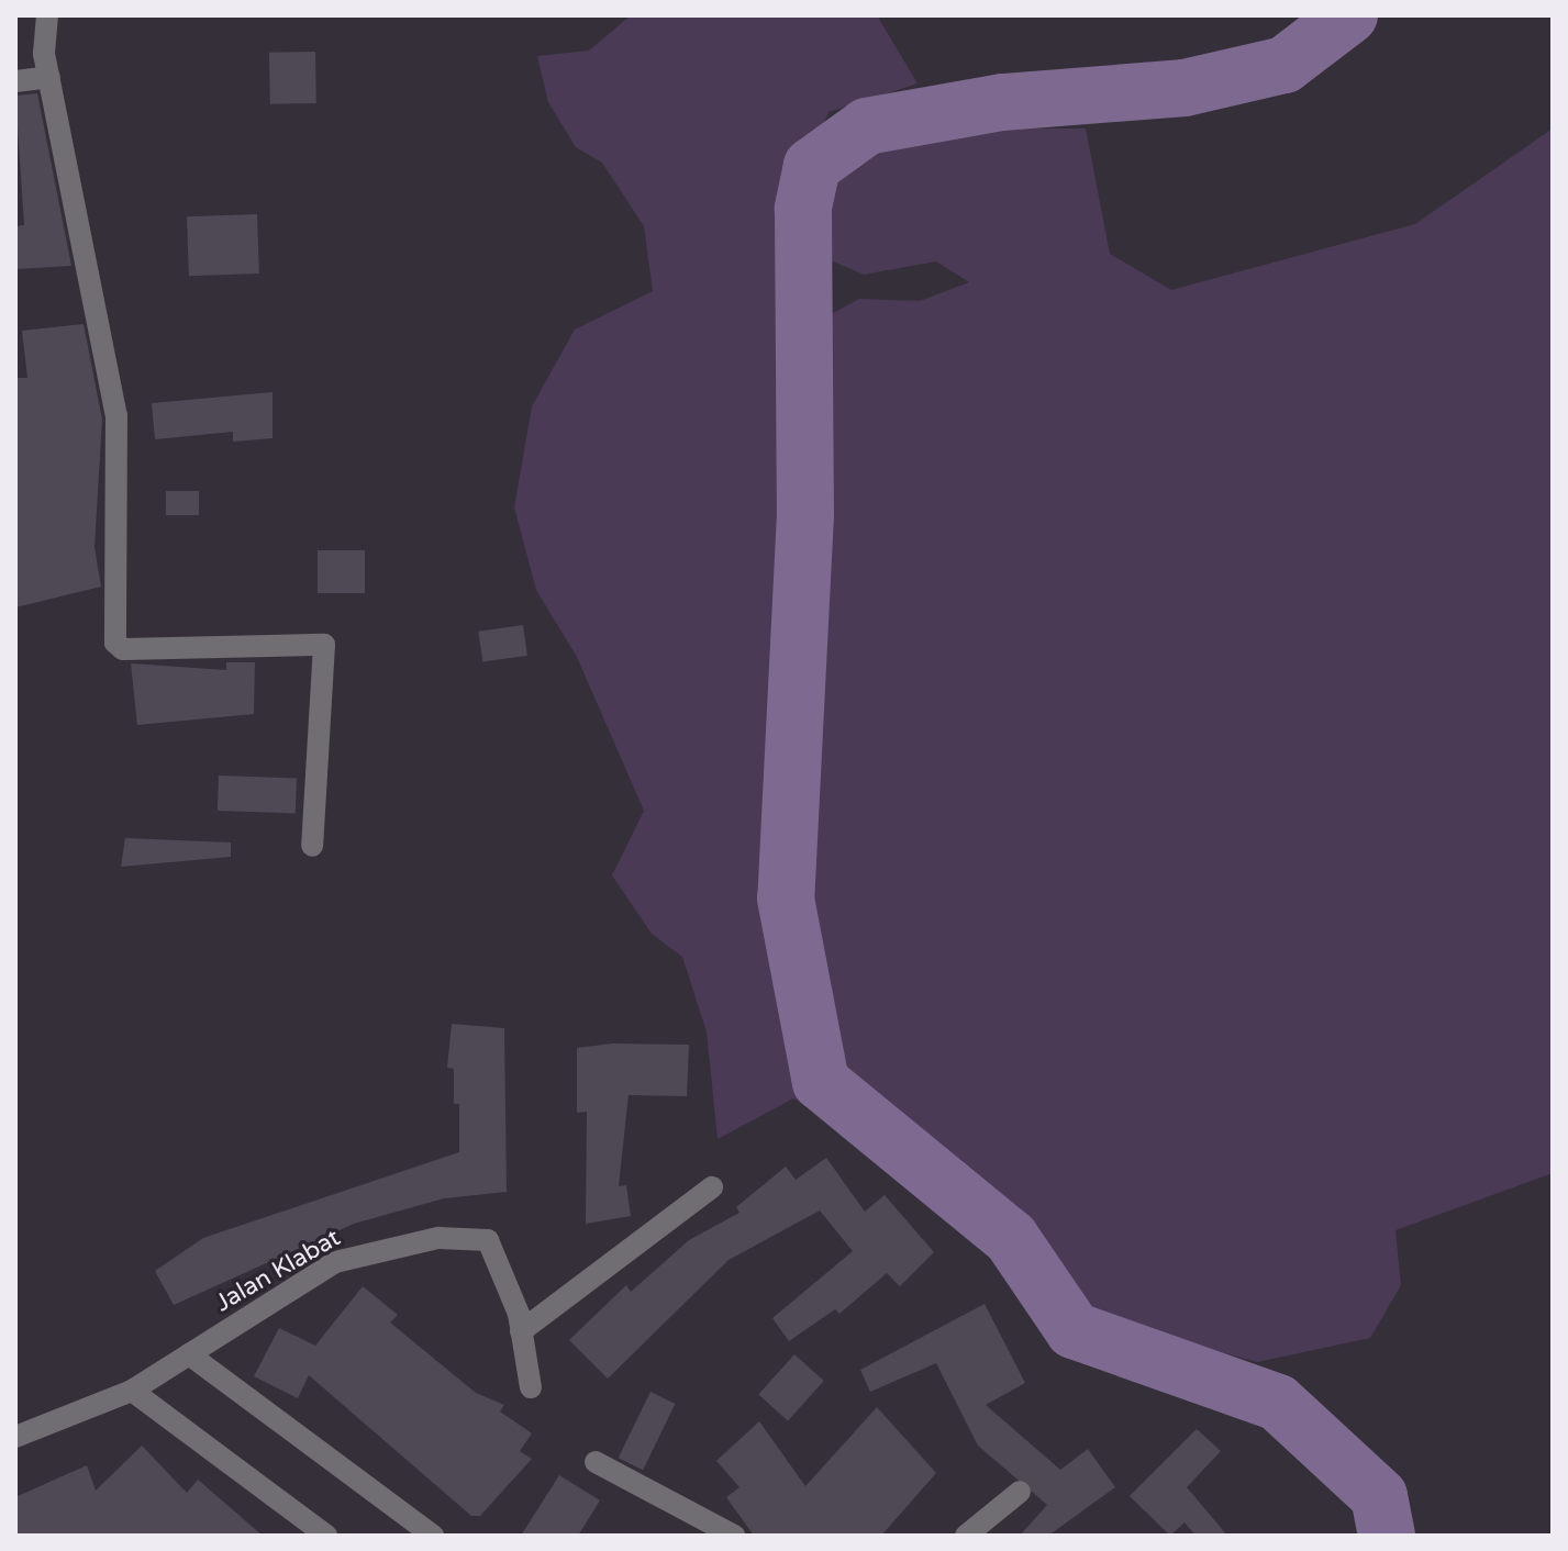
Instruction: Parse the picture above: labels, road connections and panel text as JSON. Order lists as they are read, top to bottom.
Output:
{
  "streets": {
    "street": ["Jalan Klabat"]
  }
}
